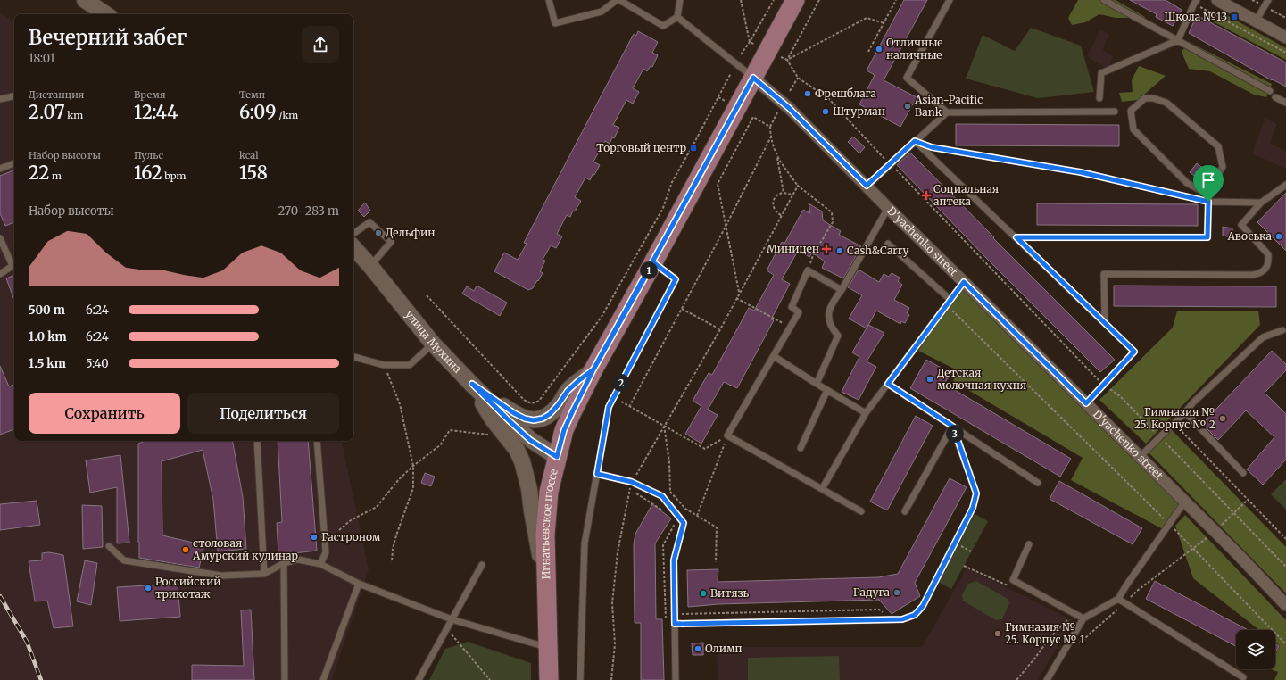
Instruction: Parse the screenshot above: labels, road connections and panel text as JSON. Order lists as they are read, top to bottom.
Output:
{
  "streets": {
    "main road": ["улица Мухина", "Игнатьевское шоссе"],
    "street": ["D'yachenko street"]
  },
  "crossings": [
    ["D'yachenko street", "Игнатьевское шоссе"],
    ["улица Мухина", "Игнатьевское шоссе"]
  ],
  "places": {
    "transit": ["Школа №13", "Торговый центр"],
    "other": [
      "Отличные наличные",
      "Фрешблага",
      "Asian-Pacific Bank",
      "Штурман",
      "Дельфин",
      "Авоська",
      "Cash&Carry",
      "Детская молочная кухня",
      "Гимназия № 25. Корпус № 2",
      "Гастроном",
      "столовая Амурский кулинар",
      "Российский трикотаж",
      "Радуга",
      "Витязь",
      "Гимназия № 25. Корпус № 1",
      "Олимп"
    ],
    "health": ["Социальная аптека", "Миницен"]
  },
  "page": {
    "heading": ["Вечерний забег", "18:01"],
    "stats": [
      ["Дистанция", "2.07 km"],
      ["Время", "12:44"],
      ["Темп", "6:09 /km"],
      ["Набор высоты", "22 m"],
      ["Пульс", "162 bpm"],
      ["kcal", "158"]
    ],
    "chart": ["Набор высоты", "270–283 m"],
    "pins": ["1", "2", "3"],
    "list": [
      {
        "name": "500 m",
        "note": "6:24"
      },
      {
        "name": "1.0 km",
        "note": "6:24"
      },
      {
        "name": "1.5 km",
        "note": "5:40"
      }
    ],
    "buttons": ["Сохранить", "Поделиться"]
  }
}
